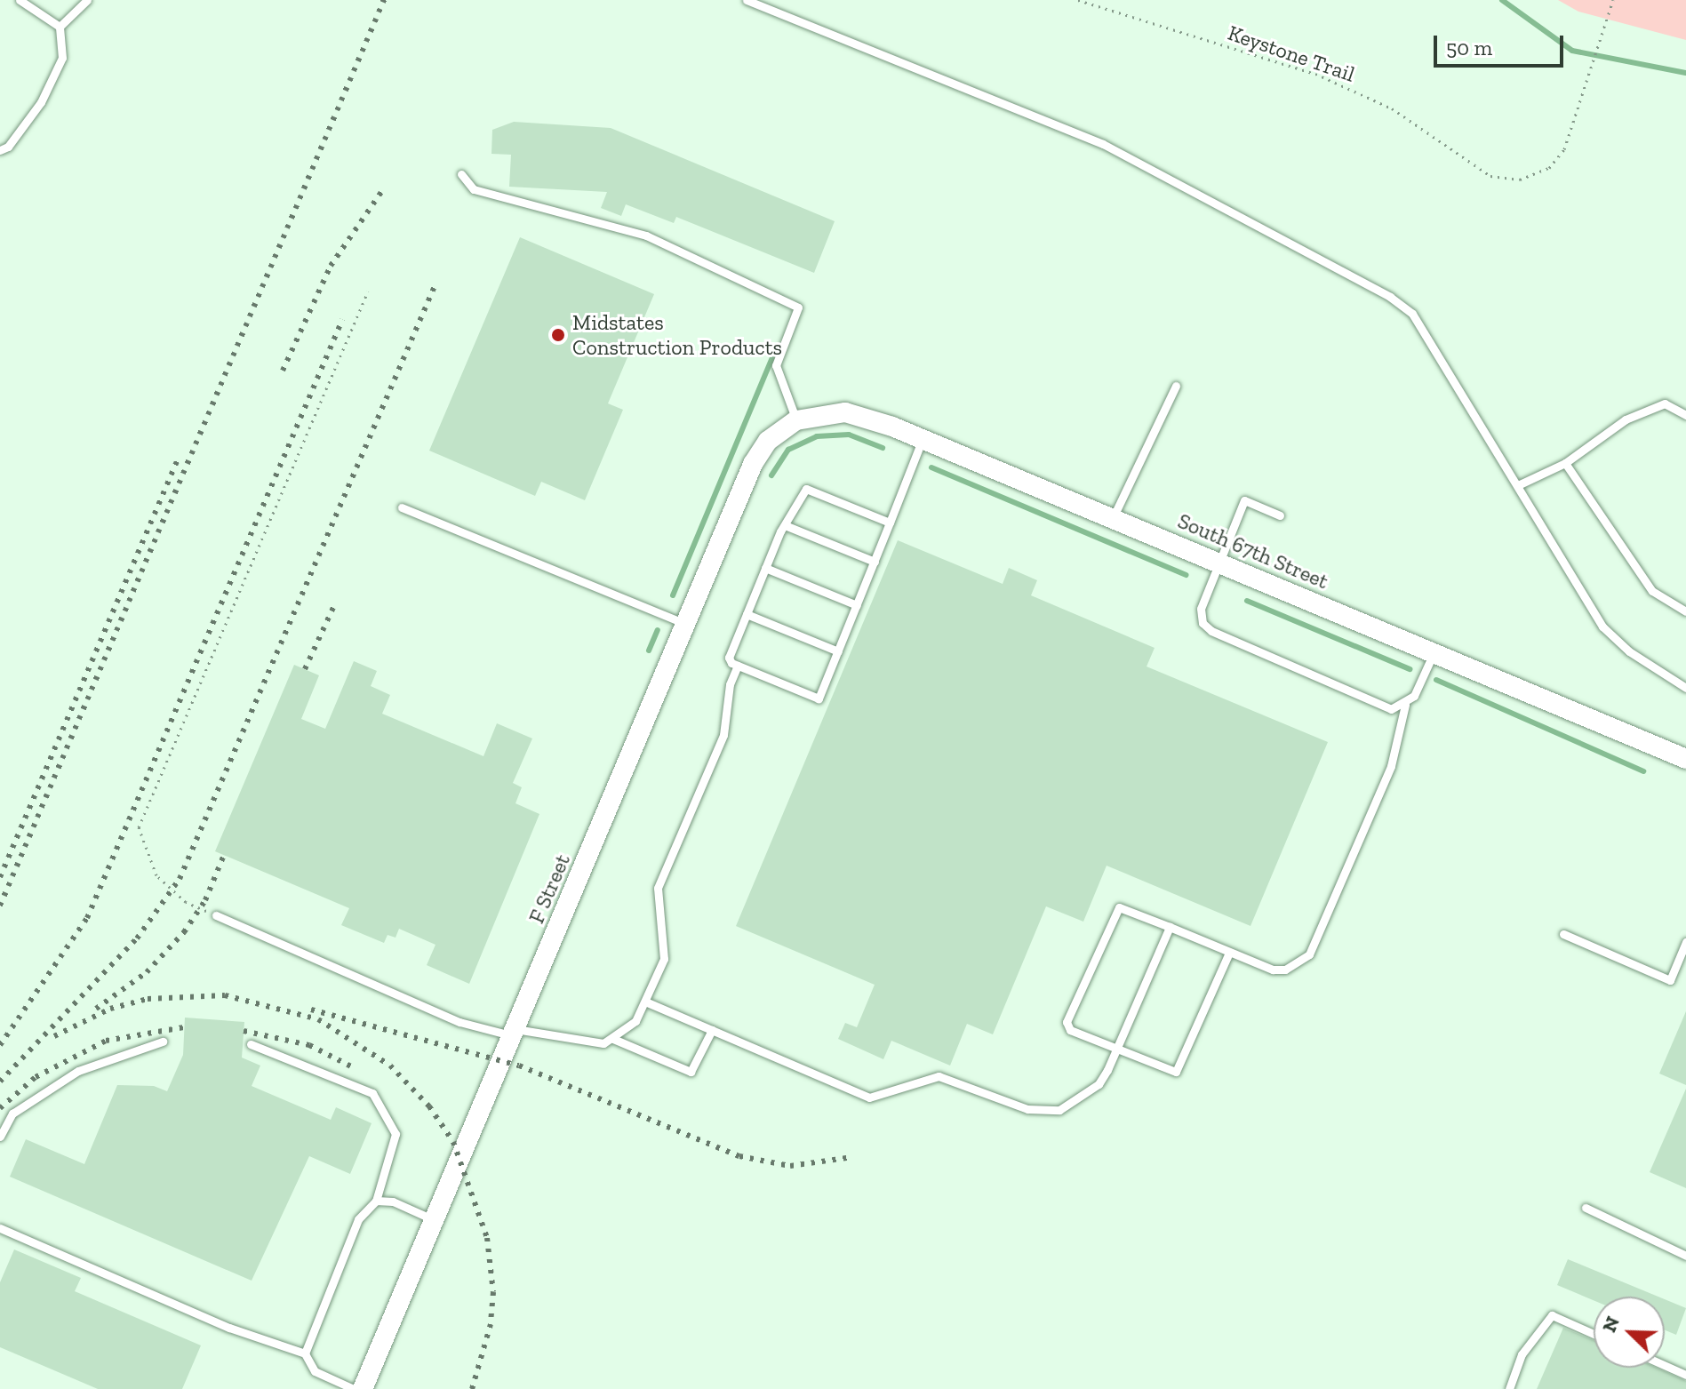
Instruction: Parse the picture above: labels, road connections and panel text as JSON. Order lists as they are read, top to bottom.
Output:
{
  "streets": {
    "street": ["South 67th Street", "F Street"],
    "path": ["Keystone Trail"]
  },
  "crossings": [
    ["South 67th Street", "F Street"]
  ],
  "places": ["Midstates Construction Products"],
  "scale_bar": "50 m",
  "north": "top left"
}
